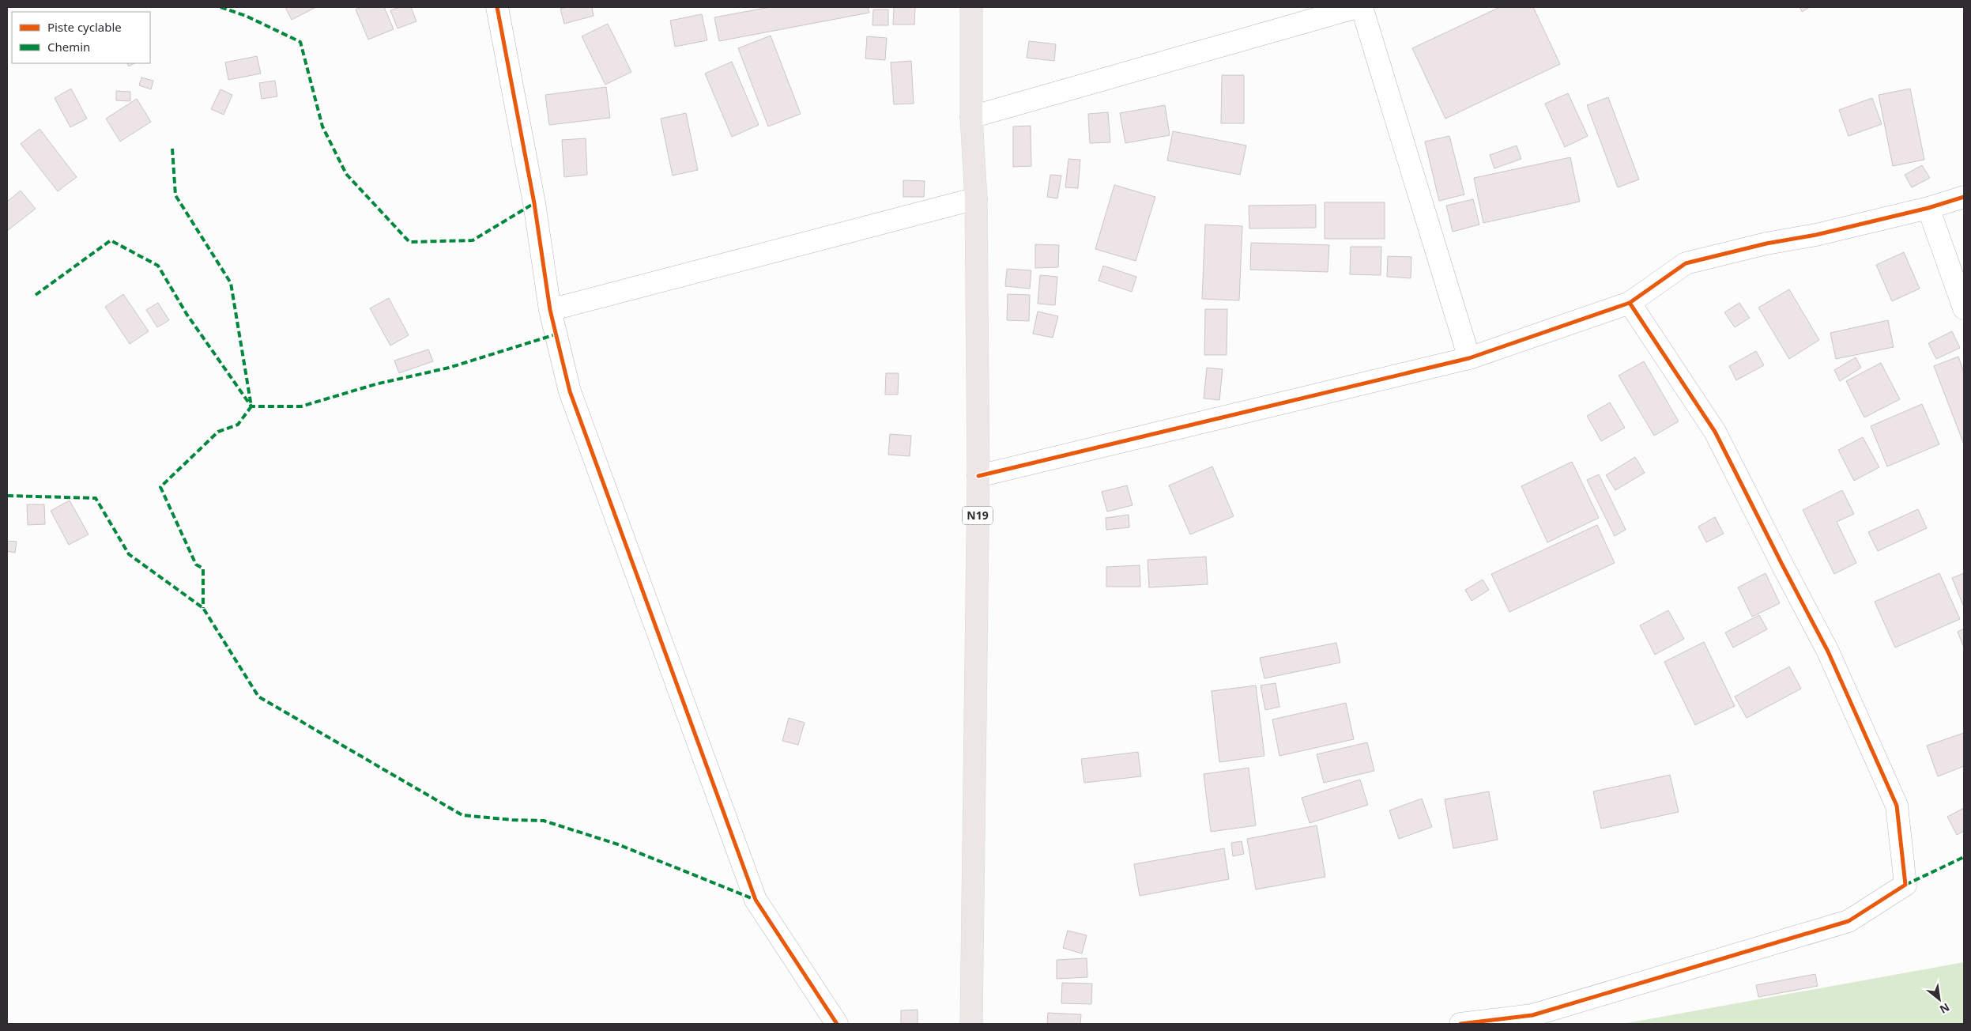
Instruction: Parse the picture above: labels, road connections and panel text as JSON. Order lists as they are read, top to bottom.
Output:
{
  "streets": {
    "main road": ["N19"]
  },
  "legend": ["Piste cyclable", "Chemin"],
  "north": "bottom right"
}
